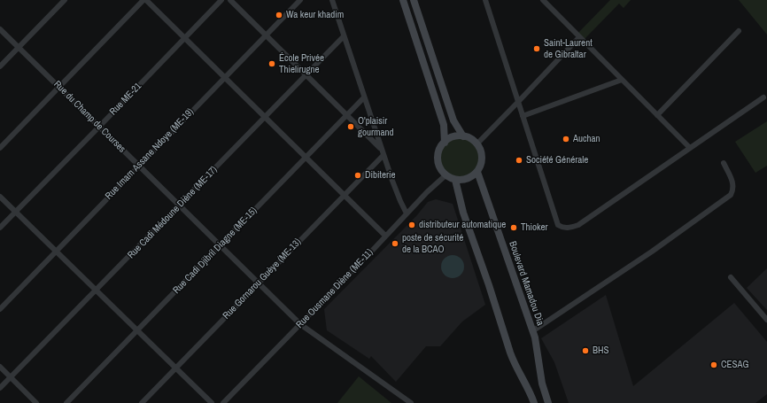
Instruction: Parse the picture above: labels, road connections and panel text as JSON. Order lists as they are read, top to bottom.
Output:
{
  "streets": {
    "street": [
      "Rue ME-21",
      "Rue du Champ de Courses",
      "Rue Imam Assane Ndoye (ME-19)",
      "Rue Cadi Médoune Diène (ME-17)",
      "Rue Cadi Djibril Diagne (ME-15)",
      "Rue Gornarou Guèye (ME-13)",
      "Boulevard Mamadou Dia",
      "Rue Ousmane Diène (ME-11)"
    ]
  },
  "crossings": [
    ["Rue ME-21", "Rue du Champ de Courses"],
    ["Rue du Champ de Courses", "Rue Imam Assane Ndoye (ME-19)"],
    ["Rue du Champ de Courses", "Rue Cadi Médoune Diène (ME-17)"],
    ["Rue du Champ de Courses", "Rue Cadi Djibril Diagne (ME-15)"],
    ["Rue du Champ de Courses", "Rue Gornarou Guèye (ME-13)"],
    ["Rue du Champ de Courses", "Rue Ousmane Diène (ME-11)"],
    ["Boulevard Mamadou Dia", "Rue Ousmane Diène (ME-11)"]
  ],
  "places": [
    "Wa keur khadim",
    "Saint-Laurent de Gibraltar",
    "École Privée Thielirugne",
    "O'plaisir gourmand",
    "Auchan",
    "Société Générale",
    "Dibiterie",
    "distributeur automatique",
    "Thioker",
    "poste de sécurité de la BCAO",
    "BHS",
    "CESAG"
  ]
}
